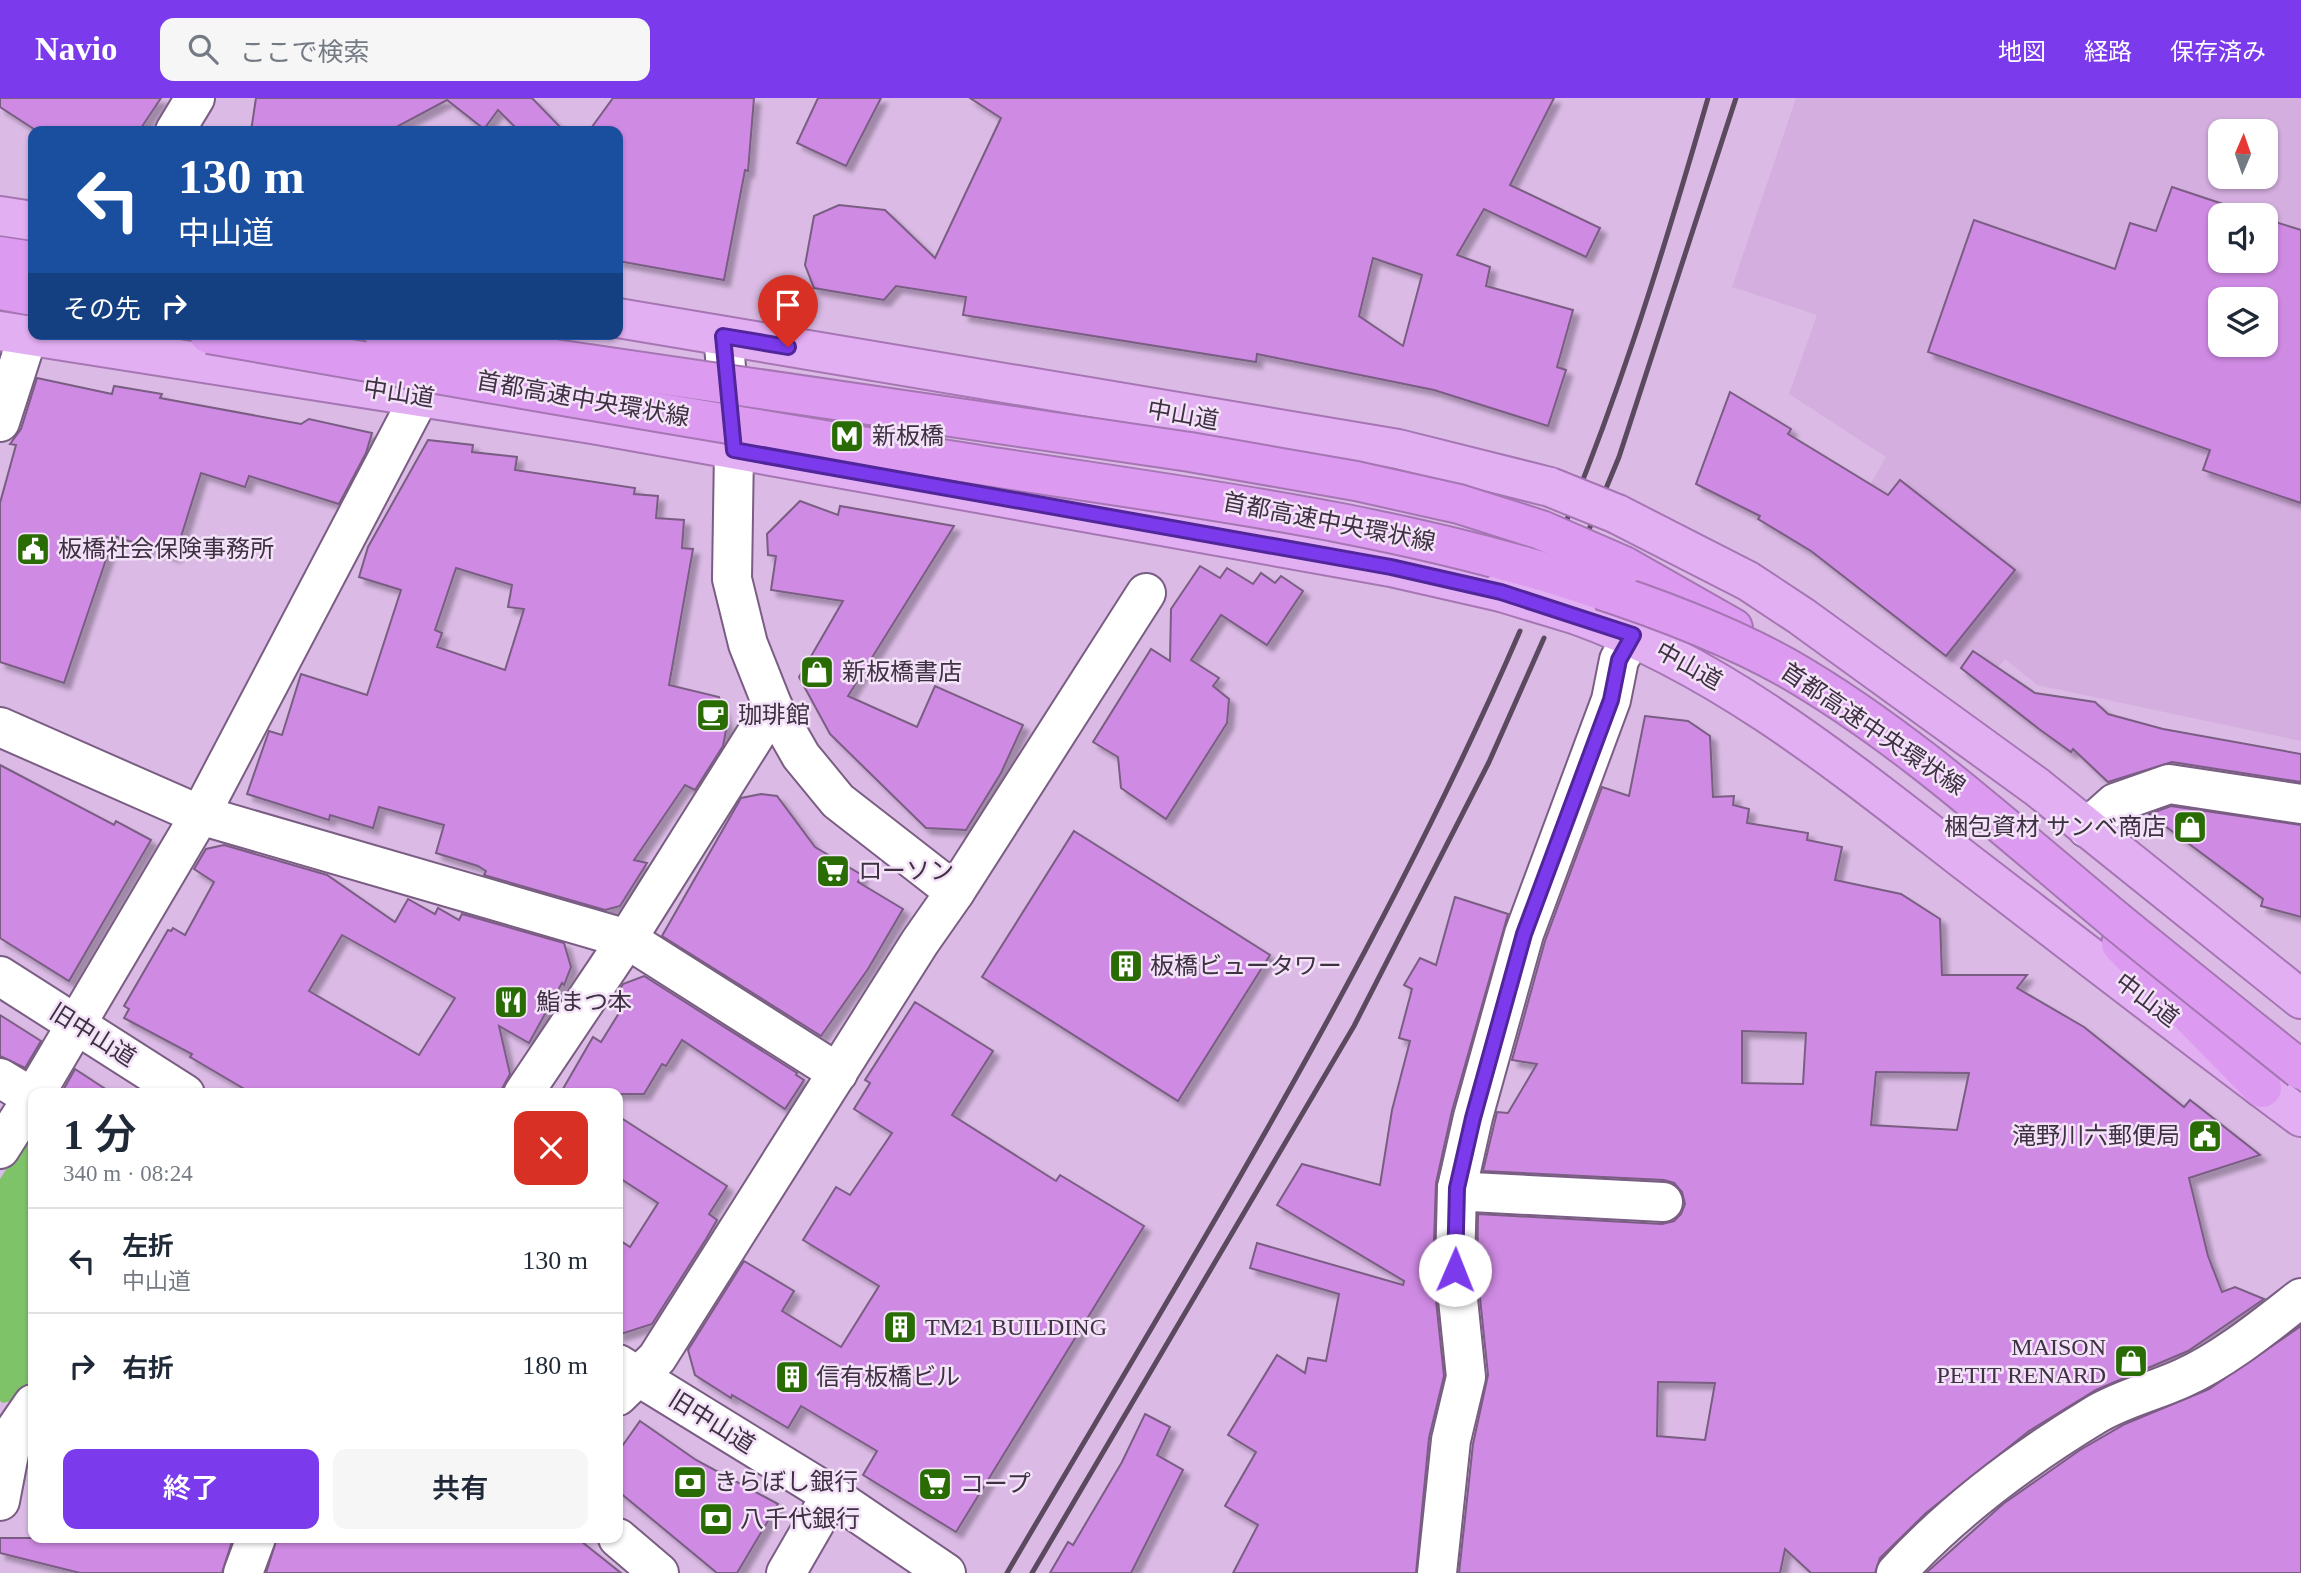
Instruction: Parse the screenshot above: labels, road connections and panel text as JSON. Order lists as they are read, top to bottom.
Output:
{
  "streets": {
    "highway": ["中山道", "首都高速中央環状線"],
    "street": ["旧中山道"]
  },
  "places": {
    "metro station": ["新板橋"],
    "public building": ["板橋社会保険事務所", "滝野川六郵便局"],
    "shop": ["新板橋書店", "梱包資材 サンベ商店", "MAISON PETIT RENARD"],
    "cafe": ["珈琲館"],
    "supermarket": ["ローソン", "コープ"],
    "building": ["板橋ビュータワー", "TM21 BUILDING", "信有板橋ビル"],
    "restaurant": ["鮨まつ本"],
    "bank": ["きらぼし銀行", "八千代銀行"]
  },
  "north": "top",
  "page": {
    "header": "Navio",
    "search": "ここで検索",
    "nav": ["地図", "経路", "保存済み"],
    "turn": ["130 m", "中山道"],
    "then": "その先",
    "heading": ["1 分", "340 m · 08:24"],
    "list": [
      {
        "name": "左折",
        "note": "中山道",
        "value": "130 m"
      },
      {
        "name": "右折",
        "value": "180 m"
      }
    ],
    "buttons": ["終了", "共有"]
  }
}
